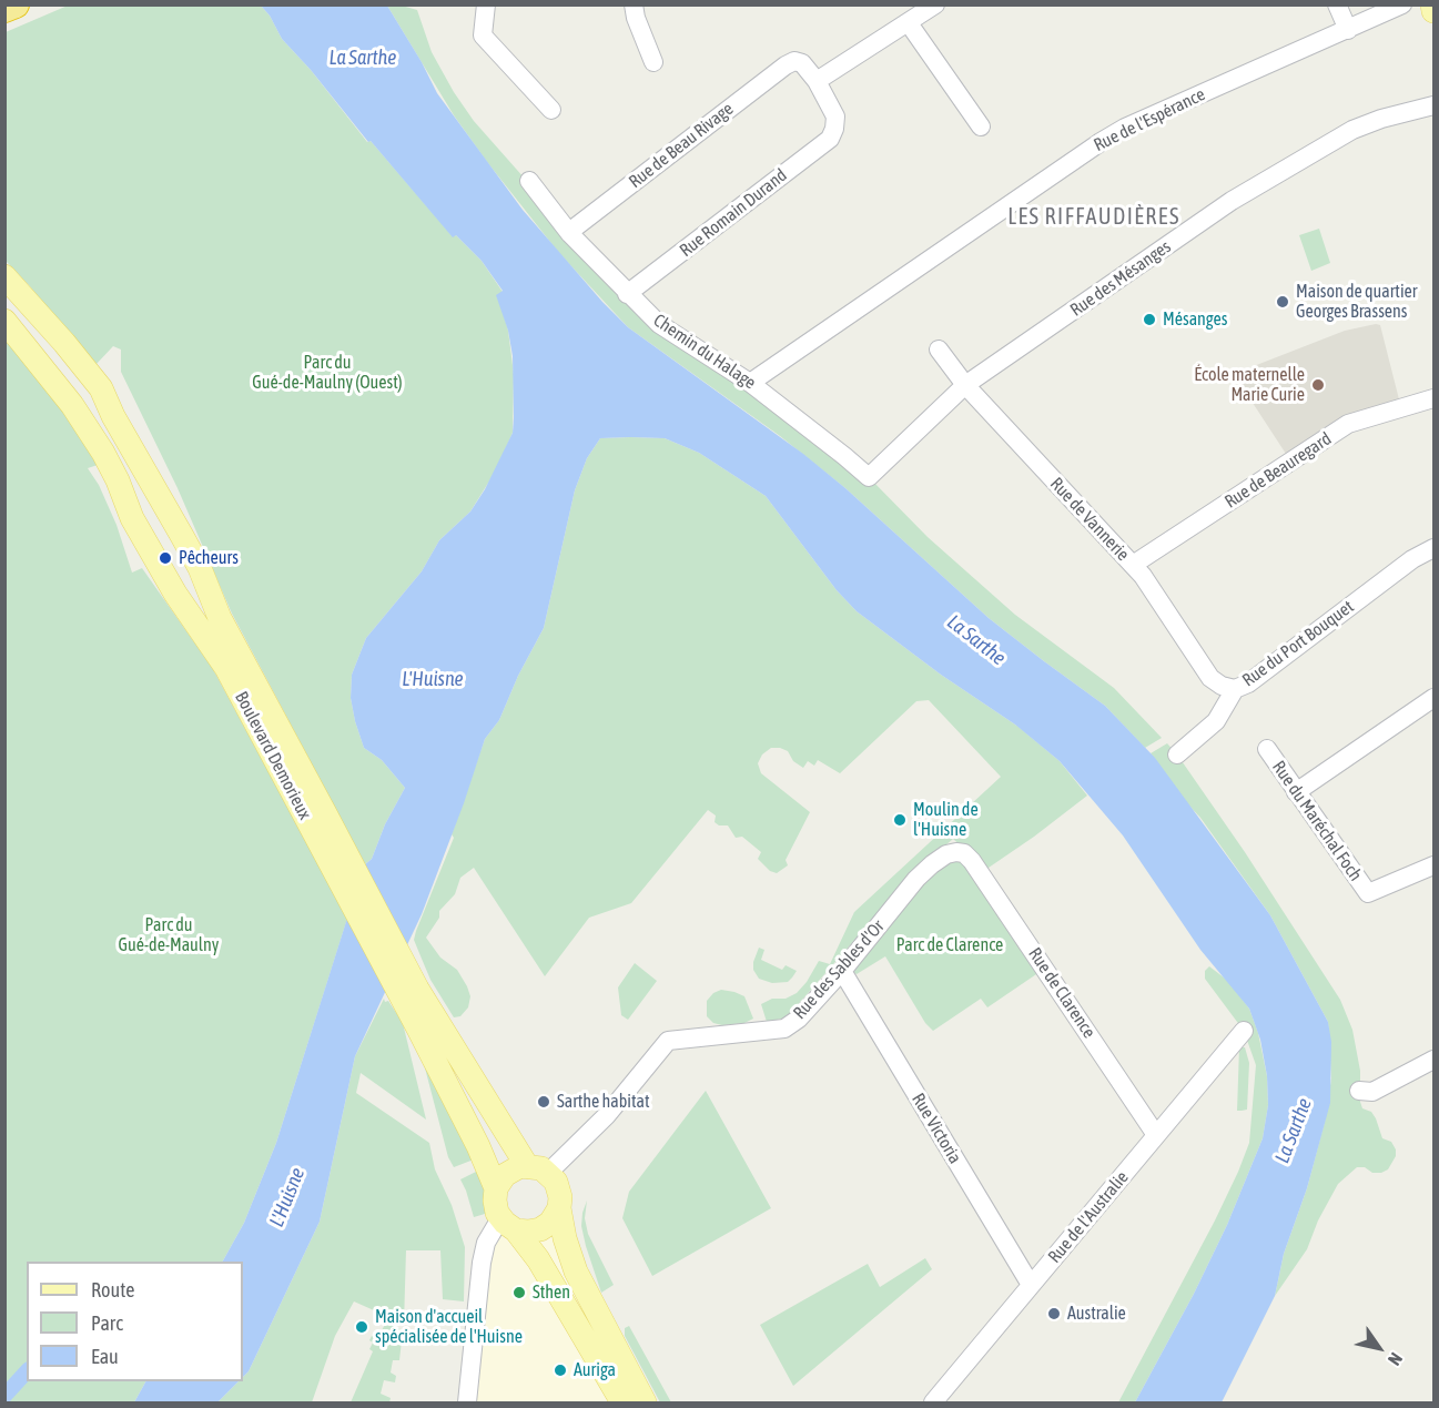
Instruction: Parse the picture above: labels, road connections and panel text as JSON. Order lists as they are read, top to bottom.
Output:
{
  "streets": {
    "main road": ["Boulevard Demorieux"],
    "street": [
      "Rue de l'Espérance",
      "Rue de Beau Rivage",
      "Rue Romain Durand",
      "Rue des Mésanges",
      "Chemin du Halage",
      "Rue de Beauregard",
      "Rue de Vannerie",
      "Rue du Port Bouquet",
      "Rue du Maréchal Foch",
      "Rue des Sables d'Or",
      "Rue de Clarence",
      "Rue Victoria",
      "Rue de l'Australie"
    ]
  },
  "crossings": [
    ["Rue de l'Espérance", "Chemin du Halage"],
    ["Rue de Beau Rivage", "Rue Romain Durand"],
    ["Rue de Beau Rivage", "Chemin du Halage"],
    ["Rue Romain Durand", "Chemin du Halage"],
    ["Rue des Mésanges", "Chemin du Halage"],
    ["Rue des Mésanges", "Rue de Vannerie"],
    ["Rue de Beauregard", "Rue de Vannerie"],
    ["Rue de Vannerie", "Rue du Port Bouquet"],
    ["Boulevard Demorieux", "Rue des Sables d'Or"],
    ["Rue des Sables d'Or", "Rue de Clarence"],
    ["Rue des Sables d'Or", "Rue Victoria"],
    ["Rue de Clarence", "Rue de l'Australie"],
    ["Rue Victoria", "Rue de l'Australie"]
  ],
  "districts": ["LES RIFFAUDIÈRES"],
  "water": ["La Sarthe", "L'Huisne"],
  "parks": ["Parc du Gué-de-Maulny (Ouest)", "Parc du Gué-de-Maulny", "Parc de Clarence"],
  "places": [
    "Maison de quartier Georges Brassens",
    "Mésanges",
    "École maternelle Marie Curie",
    "Pêcheurs",
    "Moulin de l'Huisne",
    "Sarthe habitat",
    "Sthen",
    "Australie",
    "Maison d'accueil spécialisée de l'Huisne",
    "Auriga"
  ],
  "legend": ["Route", "Parc", "Eau"],
  "north": "bottom right"
}
